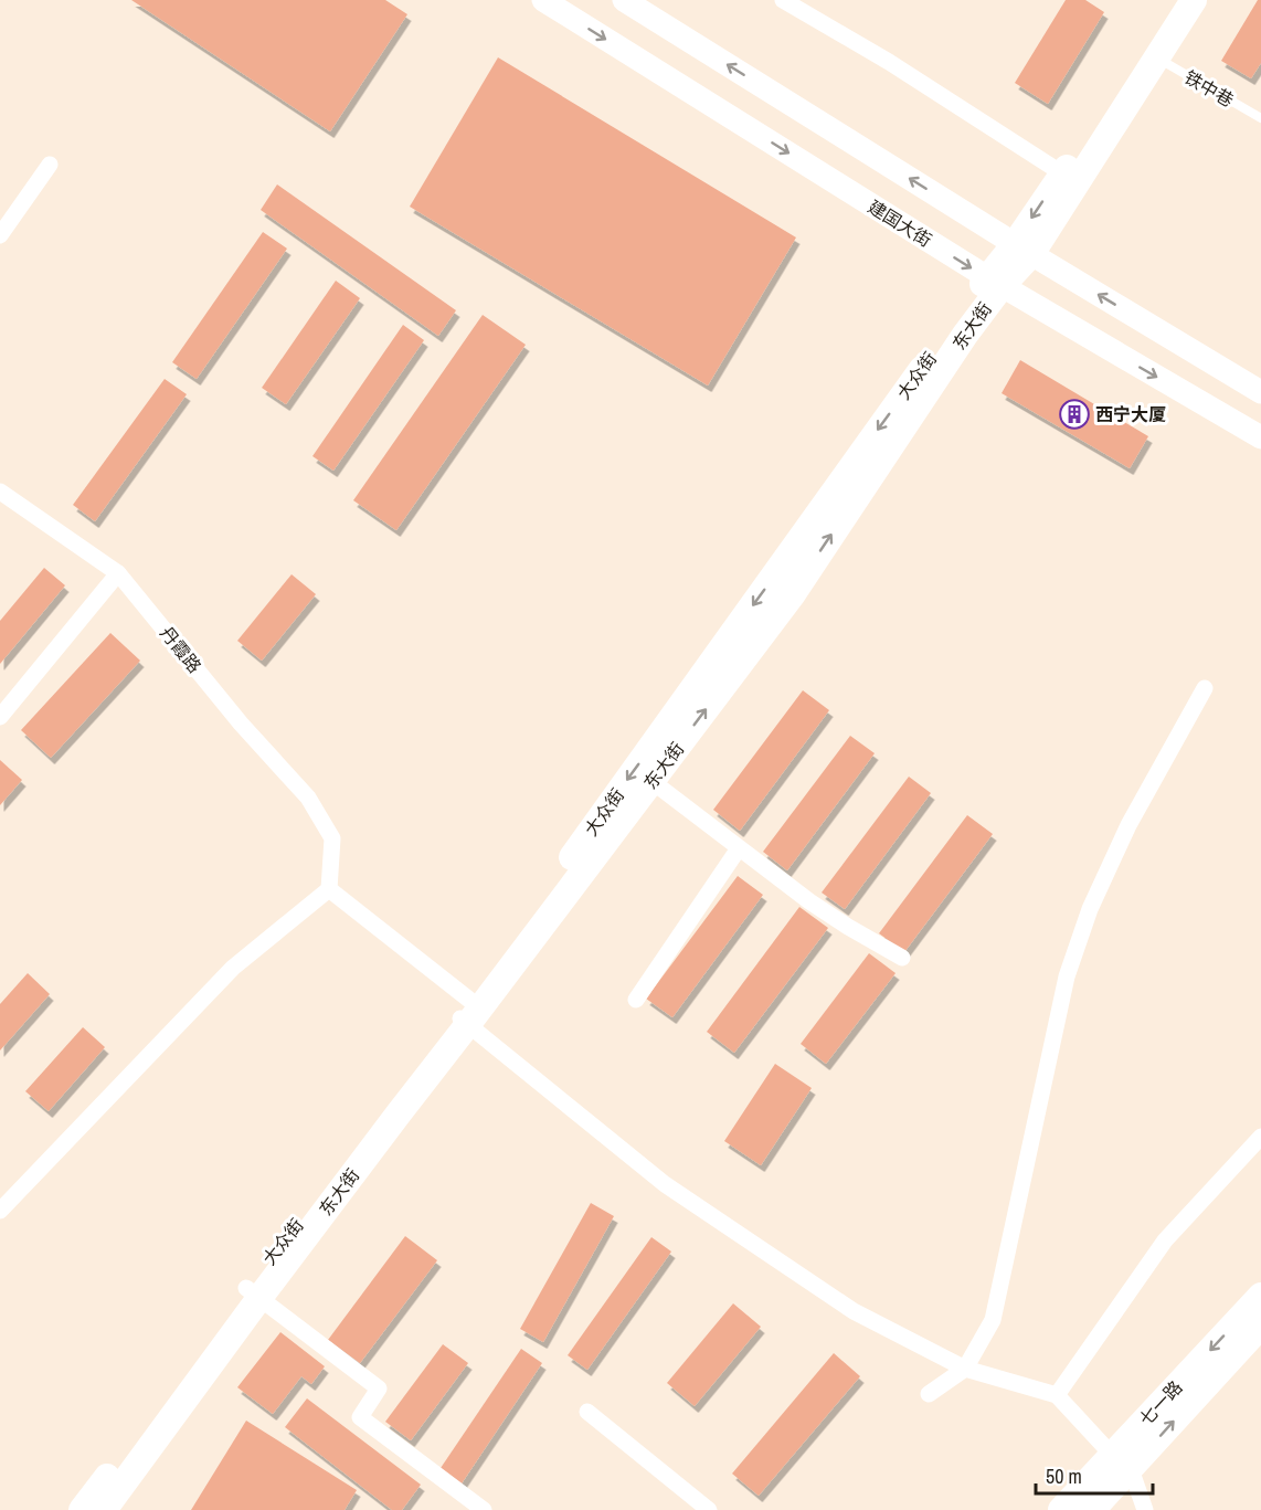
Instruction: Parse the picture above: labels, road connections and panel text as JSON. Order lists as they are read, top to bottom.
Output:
{
  "streets": {
    "main road": ["东大街", "大众街", "七一路"],
    "street": ["建国大街", "丹霞路"],
    "lane": ["铁中巷"]
  },
  "crossings": [
    ["铁中巷", "东大街"],
    ["建国大街", "东大街"],
    ["建国大街", "大众街"],
    ["东大街", "大众街"]
  ],
  "one_way": ["大众街"],
  "places": {
    "building": ["西宁大厦"]
  },
  "scale_bar": "50 m"
}
